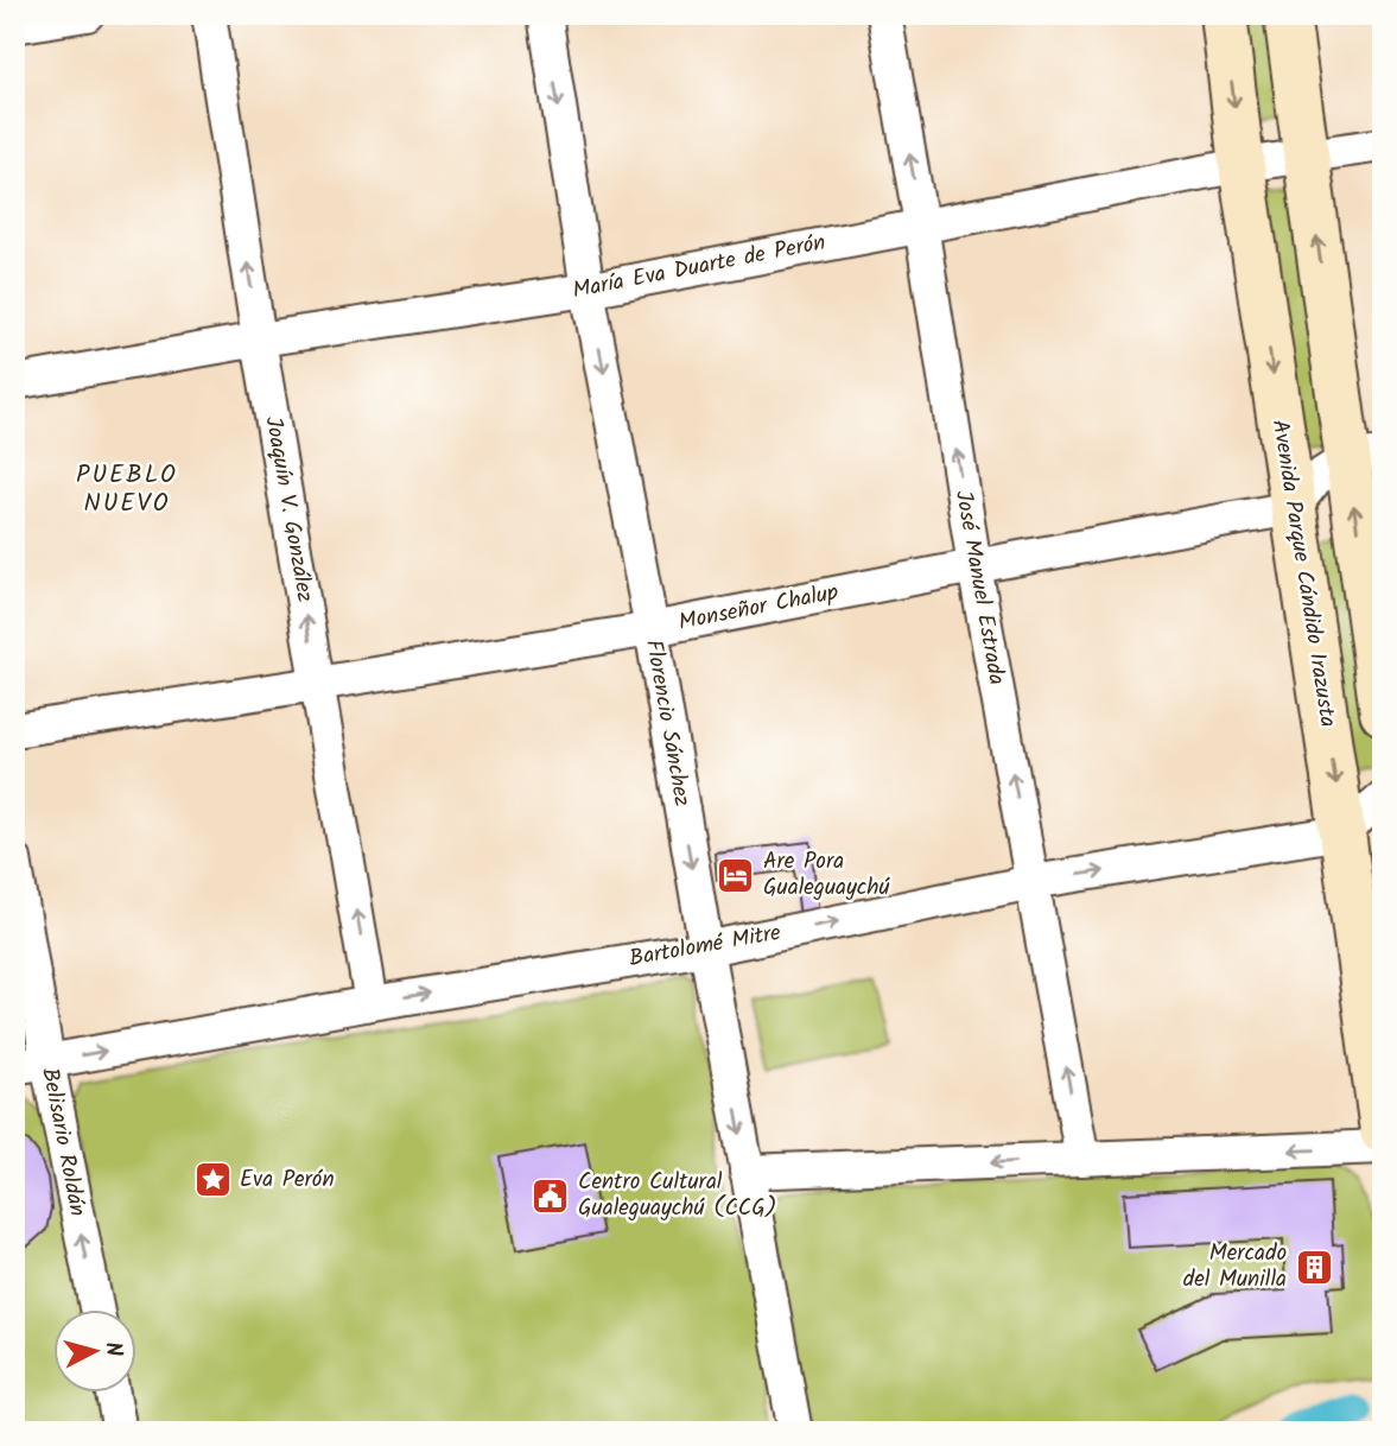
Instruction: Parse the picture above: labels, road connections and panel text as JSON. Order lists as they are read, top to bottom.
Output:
{
  "streets": {
    "main road": ["Avenida Parque Cándido Irazusta"],
    "street": [
      "María Eva Duarte de Perón",
      "Joaquín V. González",
      "José Manuel Estrada",
      "Monseñor Chalup",
      "Florencio Sánchez",
      "Bartolomé Mitre",
      "Belisario Roldán"
    ]
  },
  "crossings": [
    ["María Eva Duarte de Perón", "Joaquín V. González"],
    ["María Eva Duarte de Perón", "Avenida Parque Cándido Irazusta"],
    ["María Eva Duarte de Perón", "José Manuel Estrada"],
    ["María Eva Duarte de Perón", "Florencio Sánchez"],
    ["Joaquín V. González", "Monseñor Chalup"],
    ["Joaquín V. González", "Bartolomé Mitre"],
    ["Avenida Parque Cándido Irazusta", "Monseñor Chalup"],
    ["Avenida Parque Cándido Irazusta", "Bartolomé Mitre"],
    ["José Manuel Estrada", "Monseñor Chalup"],
    ["José Manuel Estrada", "Bartolomé Mitre"],
    ["Monseñor Chalup", "Florencio Sánchez"],
    ["Florencio Sánchez", "Bartolomé Mitre"],
    ["Bartolomé Mitre", "Belisario Roldán"]
  ],
  "one_way": [
    "Joaquín V. González",
    "José Manuel Estrada",
    "Florencio Sánchez",
    "Belisario Roldán"
  ],
  "districts": ["PUEBLO NUEVO"],
  "places": {
    "hotel": ["Are Pora Gualeguaychú"],
    "place": ["Eva Perón"],
    "public building": ["Centro Cultural Gualeguaychú (CCG)"],
    "building": ["Mercado del Munilla"]
  },
  "north": "right"
}
